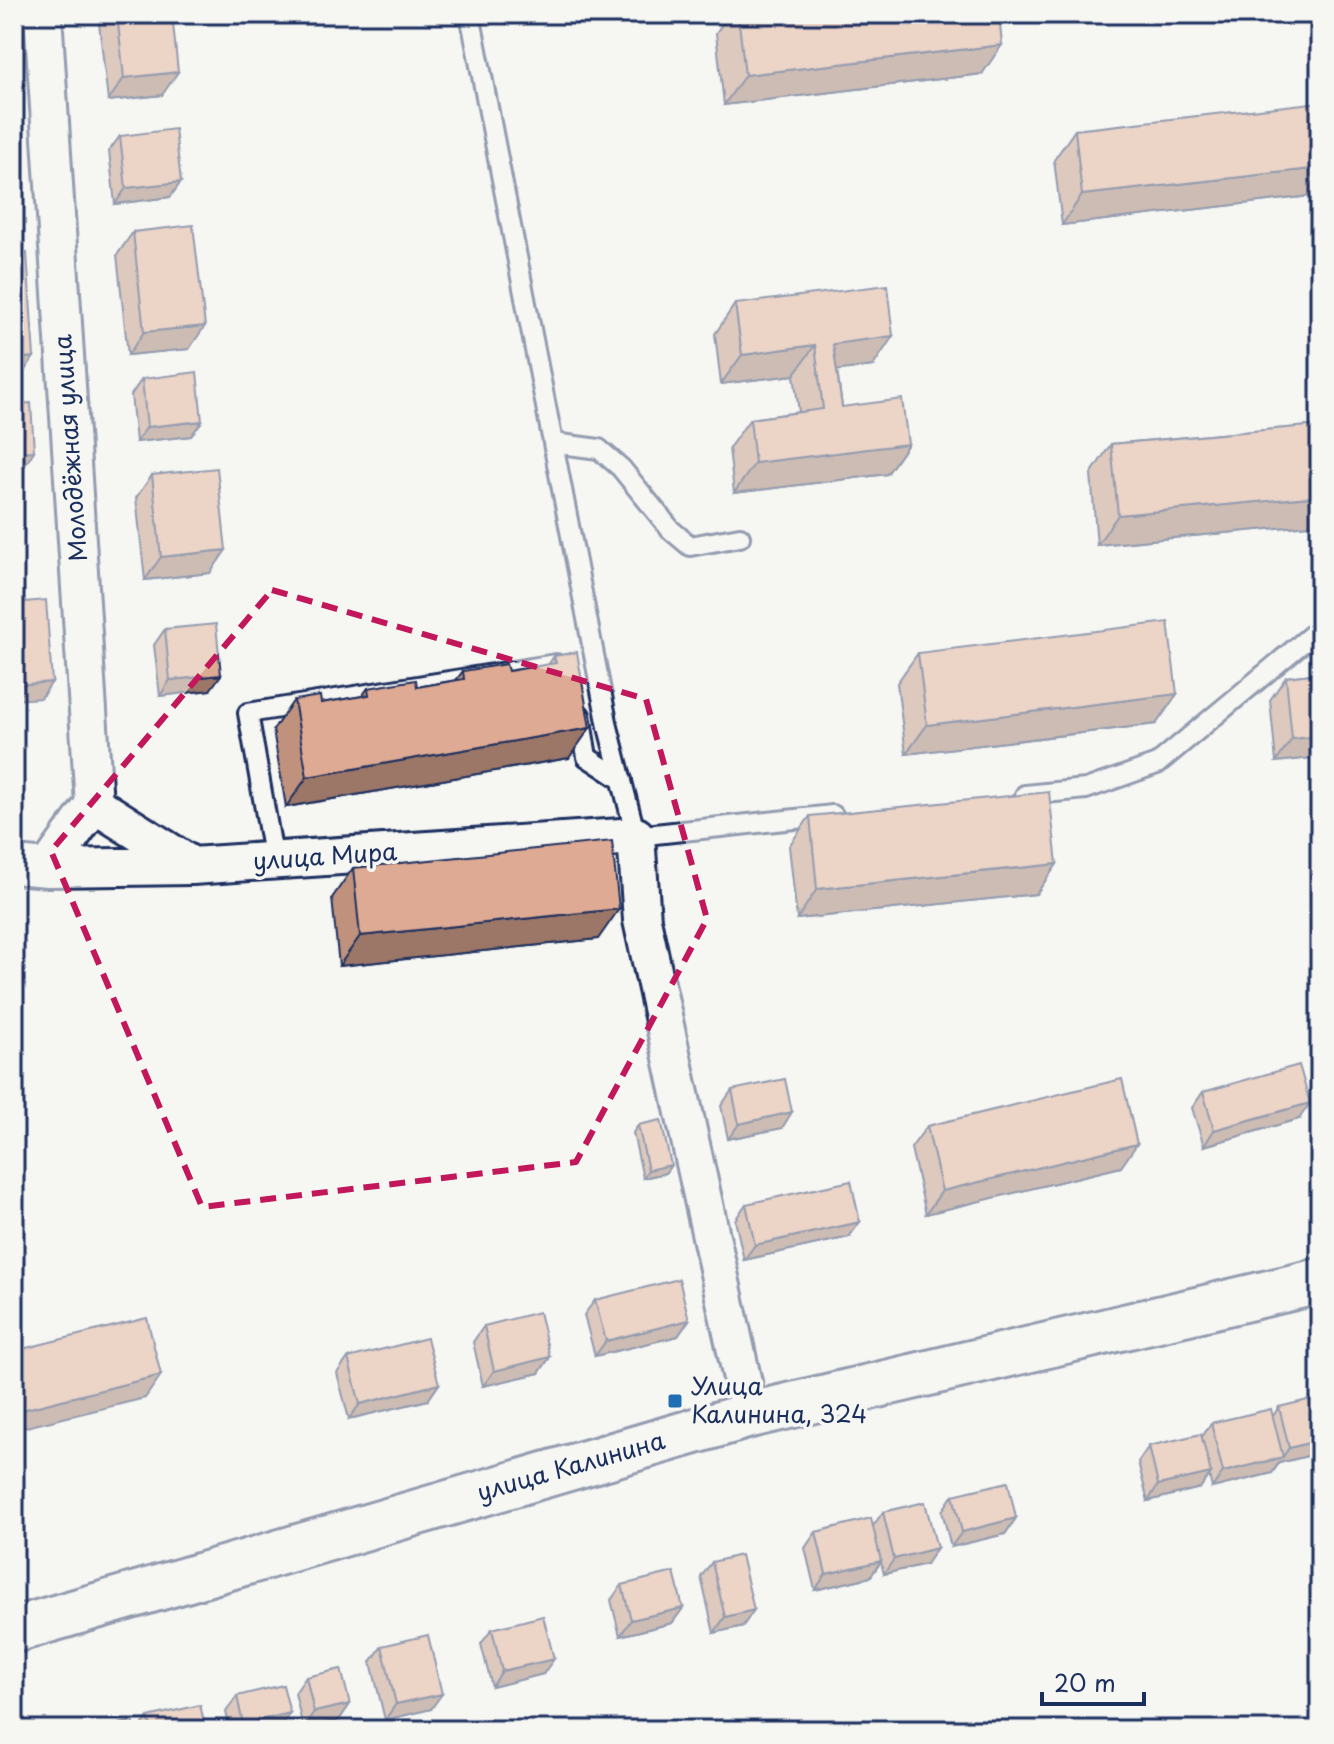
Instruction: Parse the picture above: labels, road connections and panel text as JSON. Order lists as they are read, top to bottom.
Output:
{
  "streets": {
    "street": ["Молодёжная улица", "улица Мира", "улица Калинина"]
  },
  "places": {
    "transit": ["Улица Калинина, 324"]
  },
  "scale_bar": "20 m"
}
